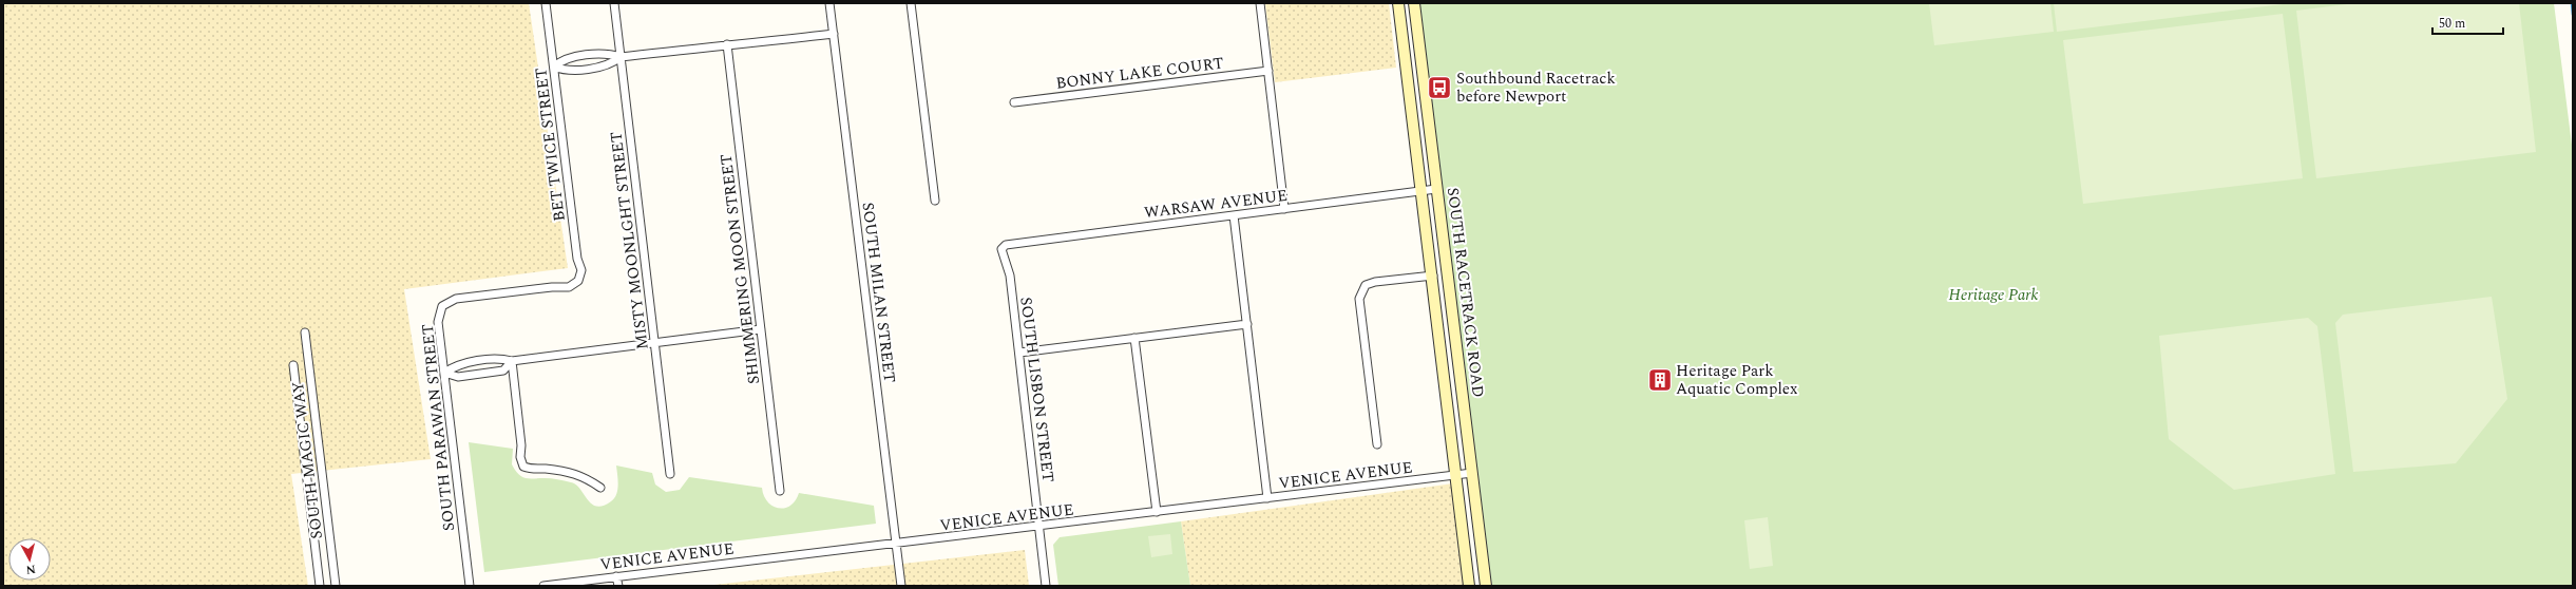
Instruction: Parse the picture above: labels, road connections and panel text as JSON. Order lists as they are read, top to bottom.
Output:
{
  "streets": {
    "main road": ["SOUTH RACETRACK ROAD"],
    "street": [
      "BONNY LAKE COURT",
      "BET TWICE STREET",
      "WARSAW AVENUE",
      "MISTY MOONLGHT STREET",
      "SHIMMERING MOON STREET",
      "SOUTH MILAN STREET",
      "SOUTH LISBON STREET",
      "SOUTH PARAWAN STREET",
      "SOUTH MAGIC WAY",
      "VENICE AVENUE"
    ]
  },
  "crossings": [
    ["BET TWICE STREET", "SOUTH PARAWAN STREET"],
    ["WARSAW AVENUE", "SOUTH RACETRACK ROAD"],
    ["WARSAW AVENUE", "SOUTH LISBON STREET"],
    ["SOUTH MILAN STREET", "VENICE AVENUE"],
    ["SOUTH RACETRACK ROAD", "VENICE AVENUE"],
    ["SOUTH LISBON STREET", "VENICE AVENUE"]
  ],
  "parks": ["Heritage Park"],
  "places": {
    "bus stop": ["Southbound Racetrack before Newport"],
    "building": ["Heritage Park Aquatic Complex"]
  },
  "scale_bar": "50 m",
  "north": "bottom"
}
